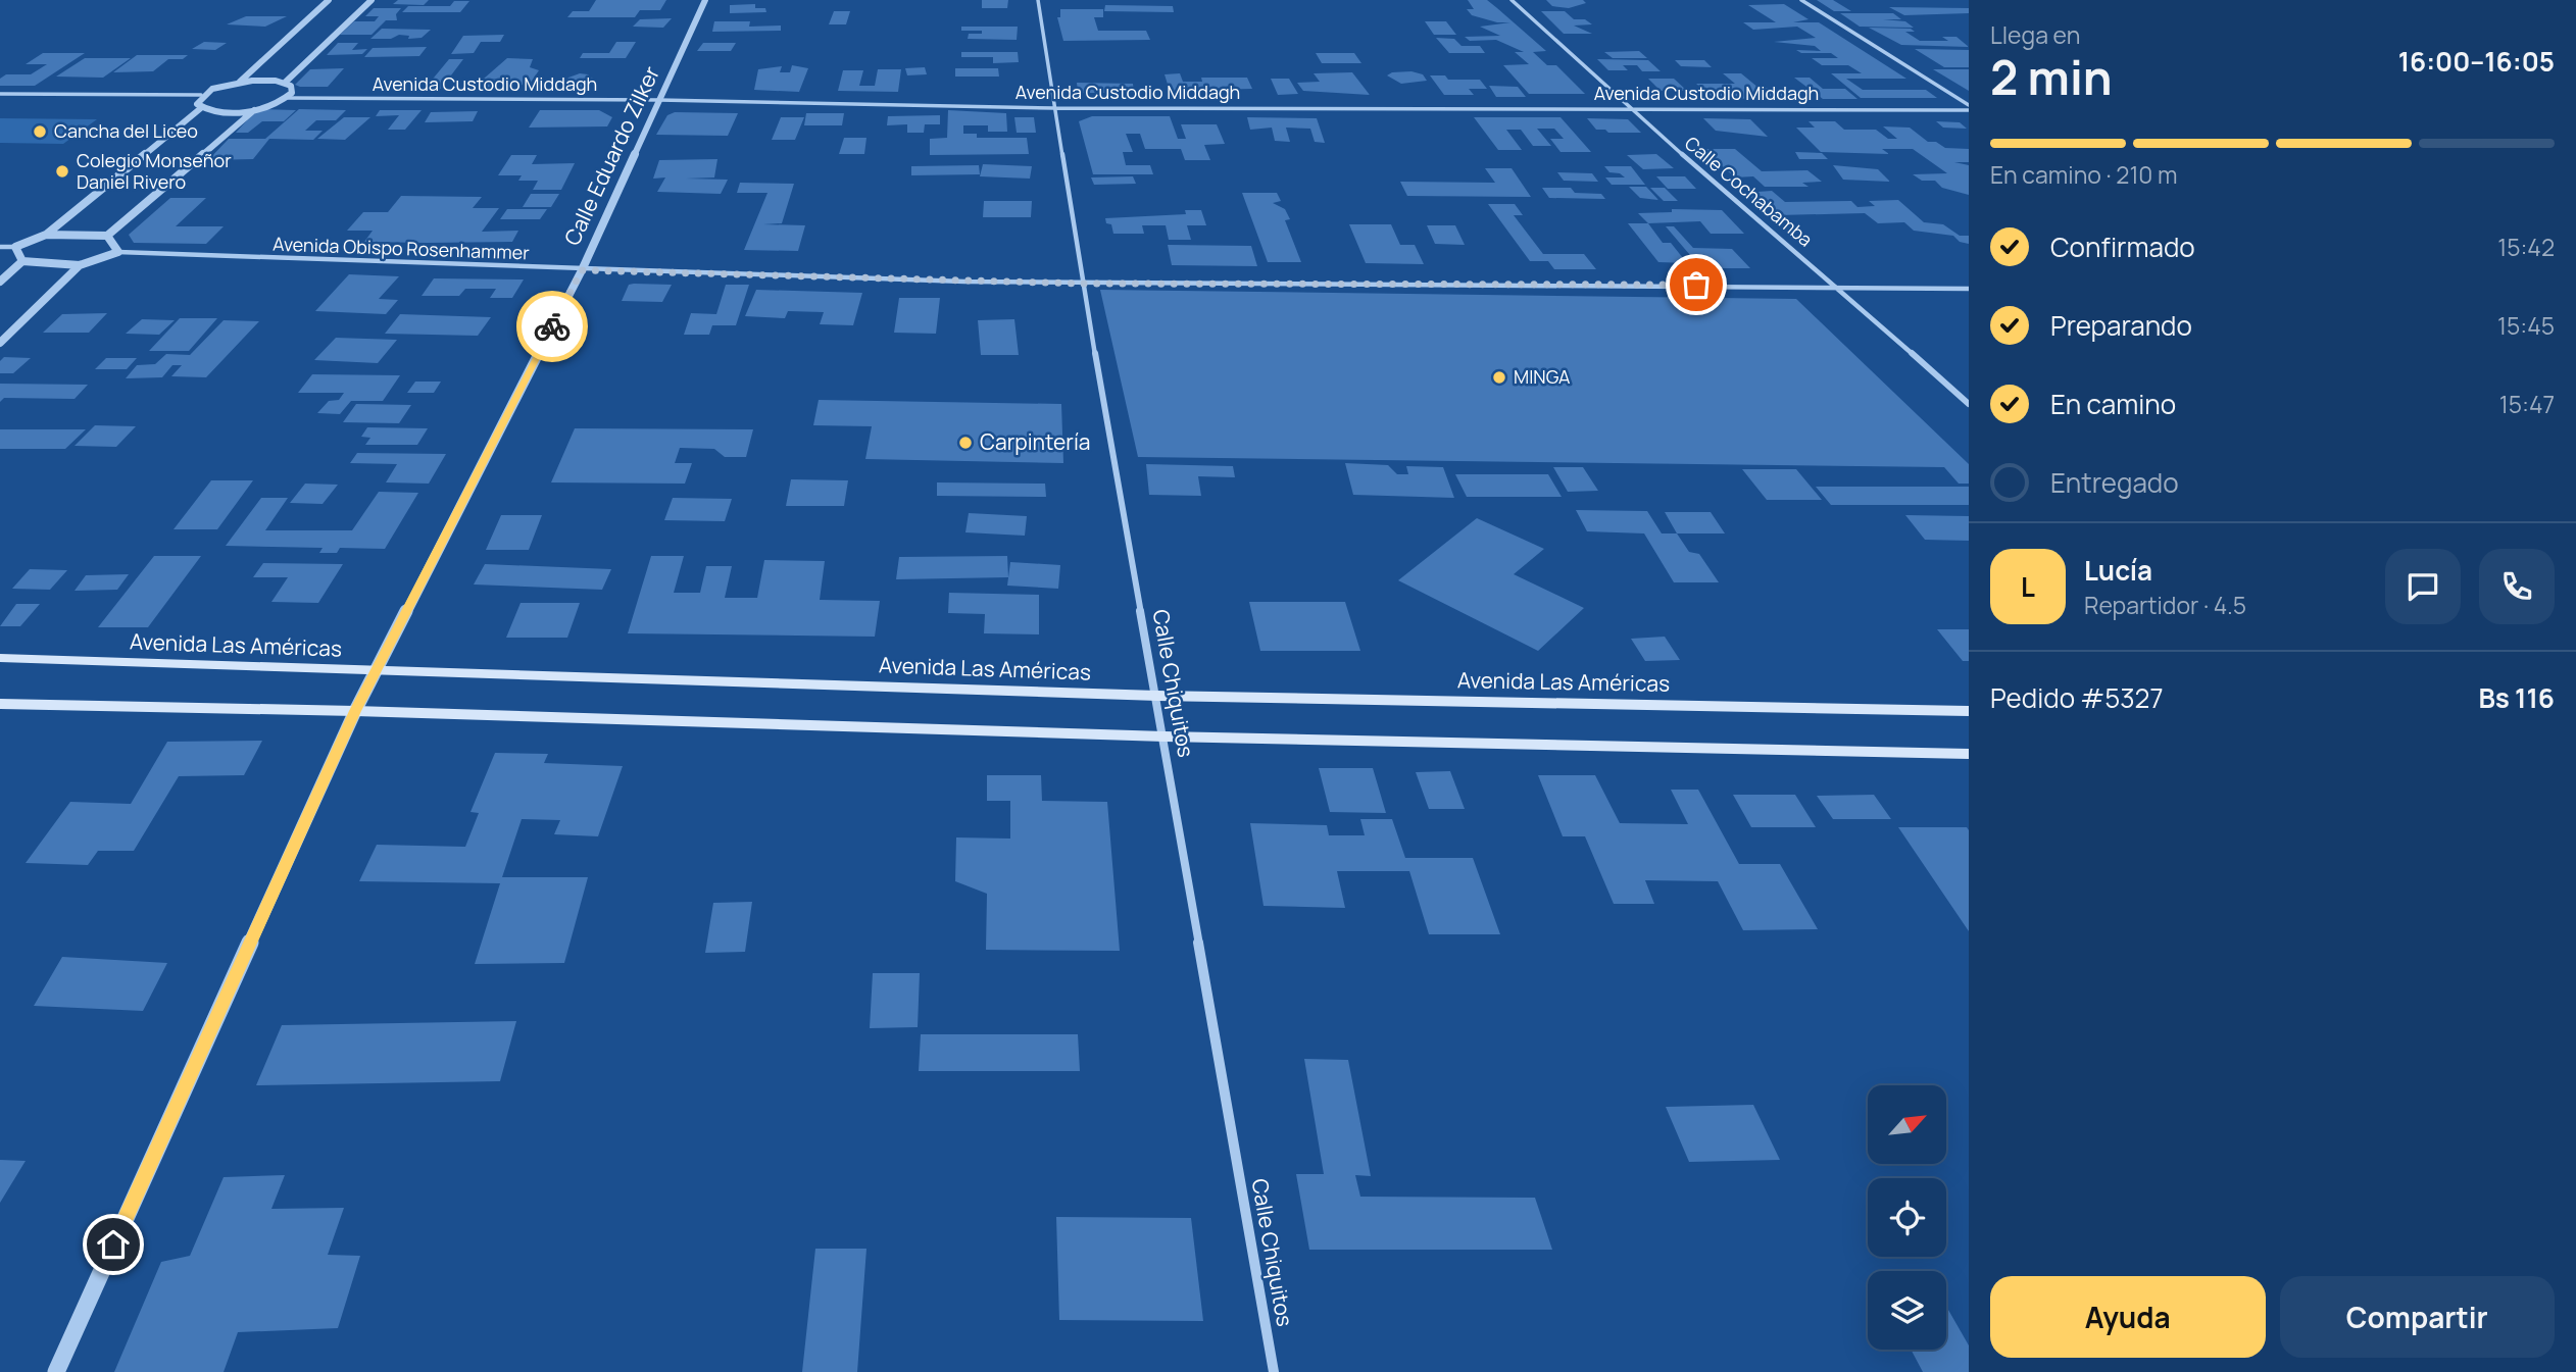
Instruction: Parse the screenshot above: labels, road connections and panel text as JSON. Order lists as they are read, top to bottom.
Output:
{
  "streets": {
    "main road": ["Avenida Las Américas"],
    "street": [
      "Avenida Custodio Middagh",
      "Calle Eduardo Zilker",
      "Calle Cochabamba",
      "Avenida Obispo Rosenhammer",
      "Calle Chiquitos"
    ]
  },
  "crossings": [
    ["Avenida Custodio Middagh", "Calle Eduardo Zilker"],
    ["Avenida Custodio Middagh", "Calle Cochabamba"],
    ["Avenida Custodio Middagh", "Calle Chiquitos"],
    ["Calle Eduardo Zilker", "Avenida Obispo Rosenhammer"],
    ["Calle Eduardo Zilker", "Avenida Las Américas"],
    ["Calle Cochabamba", "Avenida Obispo Rosenhammer"],
    ["Avenida Obispo Rosenhammer", "Calle Chiquitos"],
    ["Avenida Las Américas", "Calle Chiquitos"]
  ],
  "places": [
    "Cancha del Liceo",
    "Colegio Monseñor Daniel Rivero",
    "MINGA",
    "Carpintería"
  ],
  "north": "top right",
  "page": {
    "heading": ["2 min", "Llega en", "16:00–16:05"],
    "panel": [
      "Lucía",
      "Repartidor · 4.5",
      "Pedido #5327",
      "Bs 116"
    ],
    "bar": "En camino · 210 m",
    "list": [
      ["Confirmado", "15:42"],
      ["Preparando", "15:45"],
      ["En camino", "15:47"],
      "Entregado"
    ],
    "round": "L",
    "buttons": ["Ayuda", "Compartir"]
  }
}
